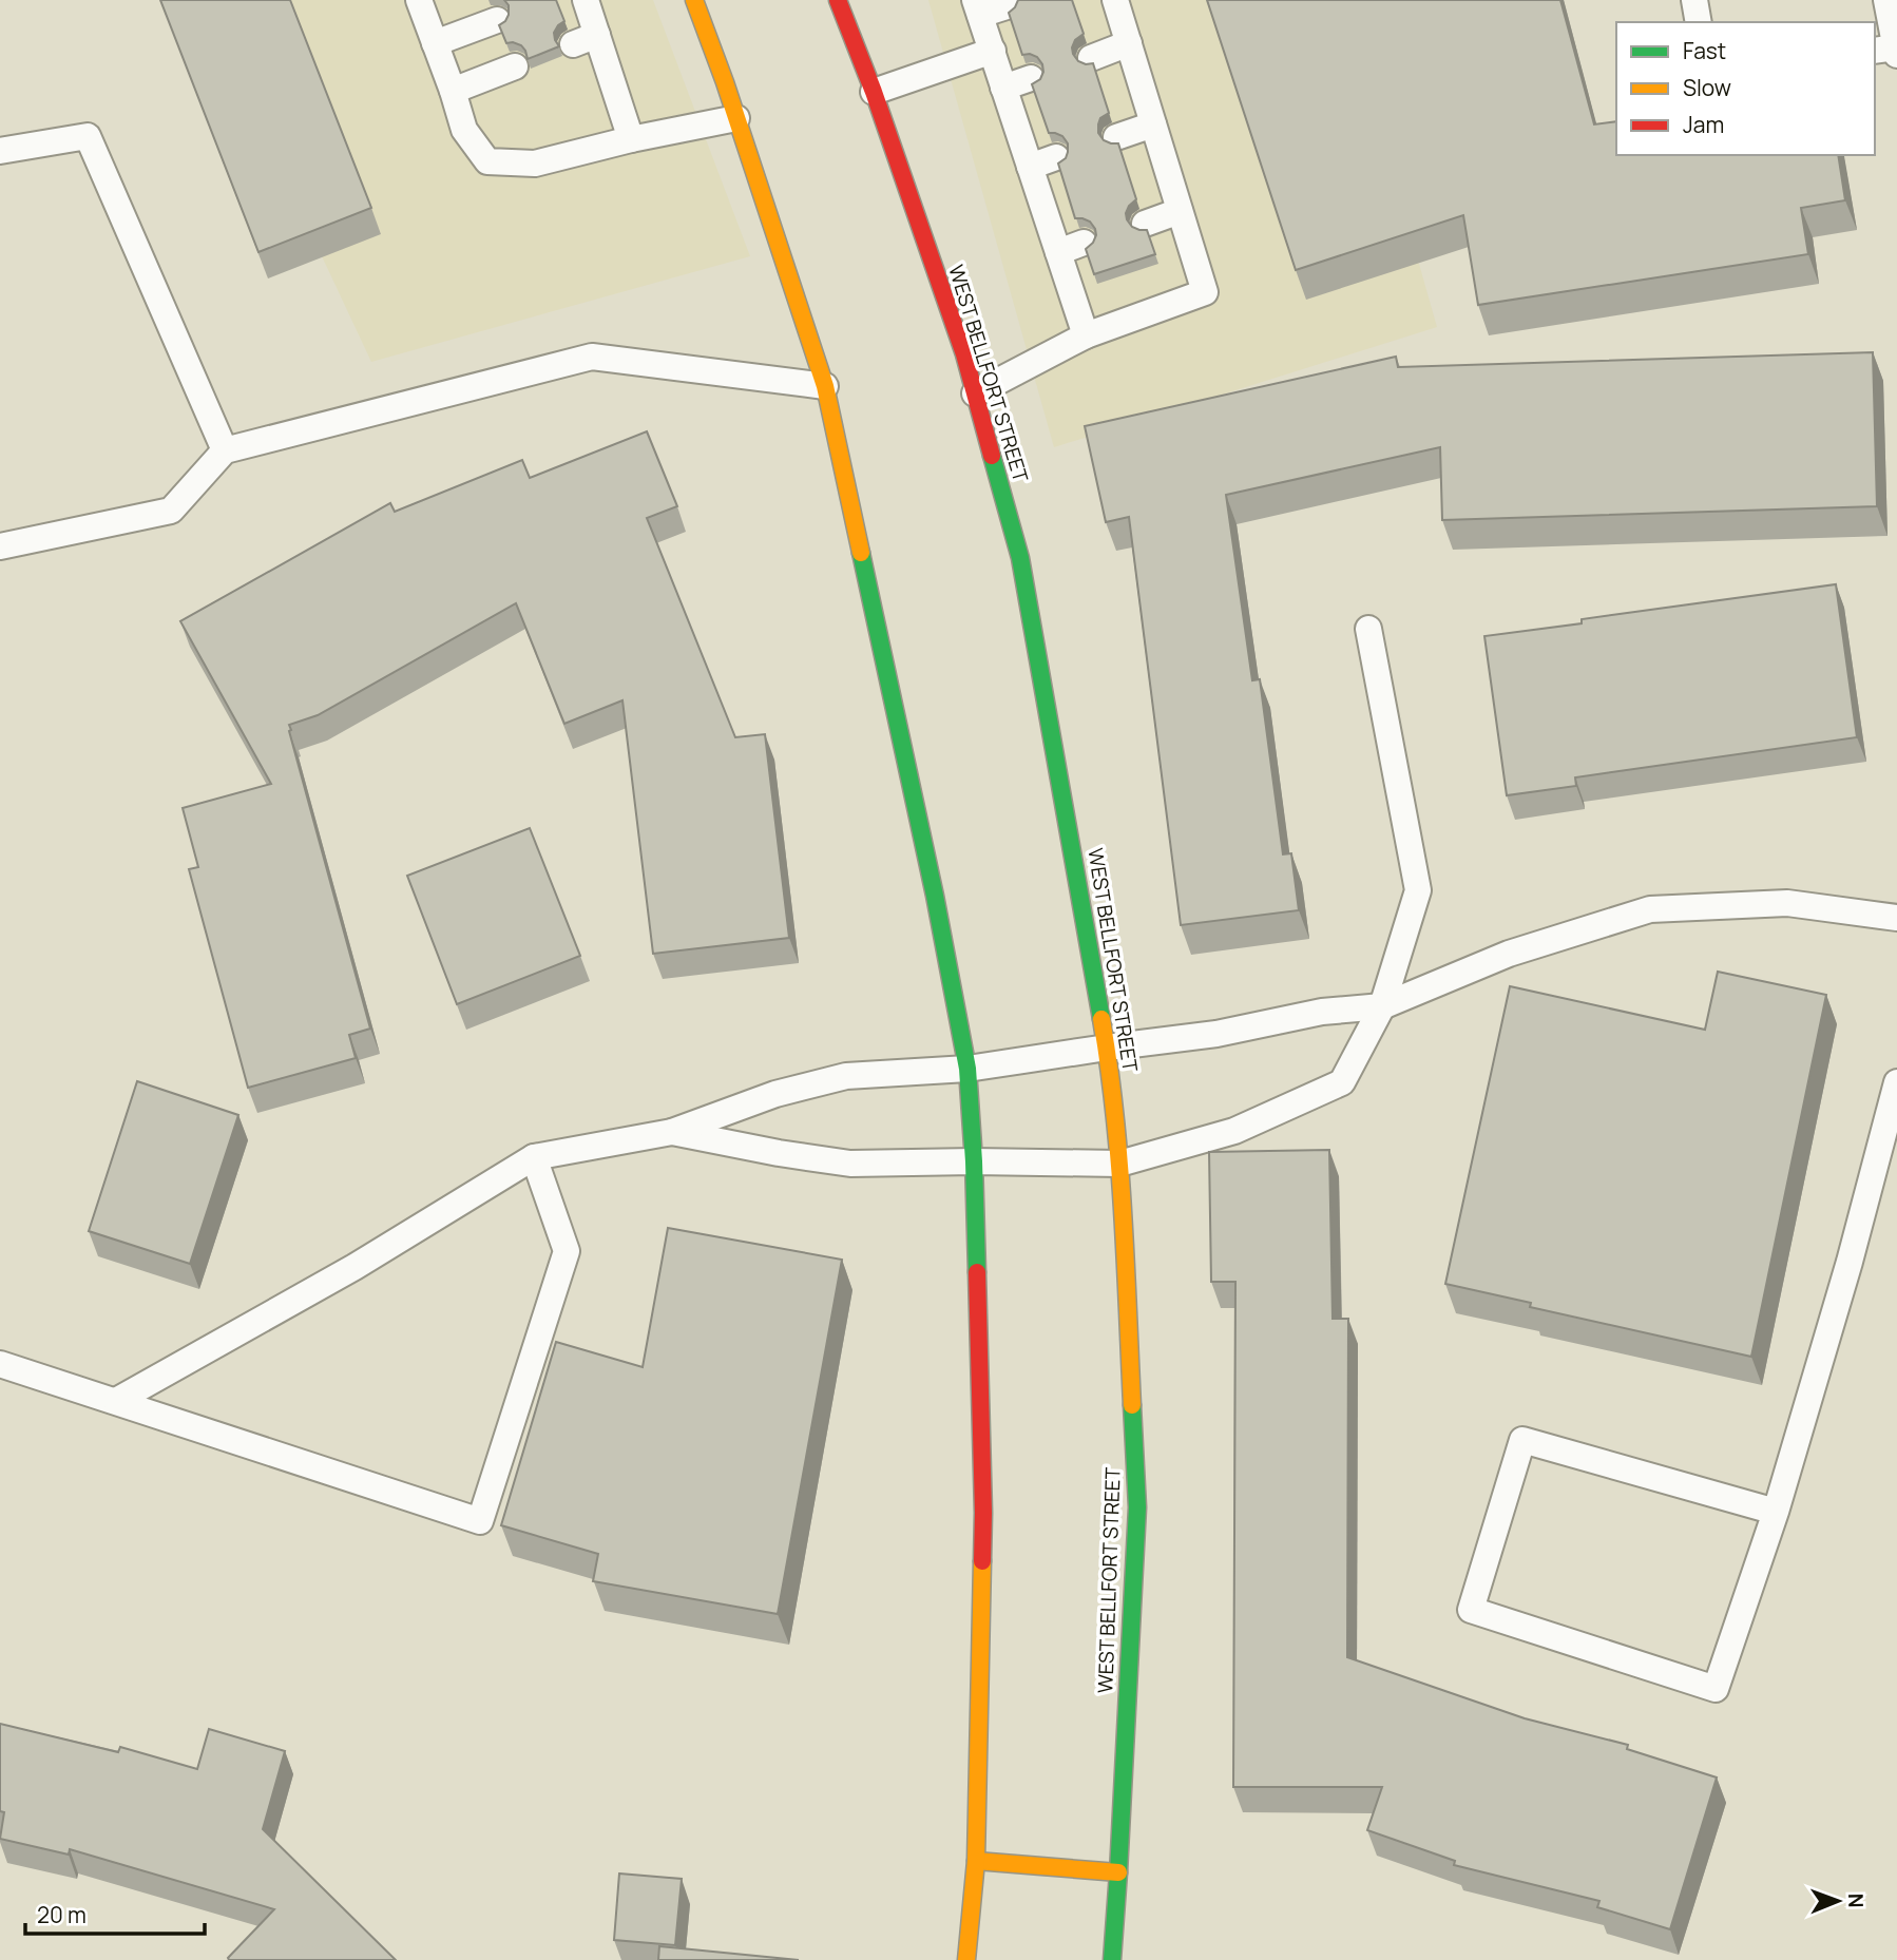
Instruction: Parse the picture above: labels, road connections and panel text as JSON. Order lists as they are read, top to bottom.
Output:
{
  "streets": {
    "main road": ["WEST BELLFORT STREET"]
  },
  "legend": ["Fast", "Slow", "Jam"],
  "scale_bar": "20 m",
  "north": "right"
}
